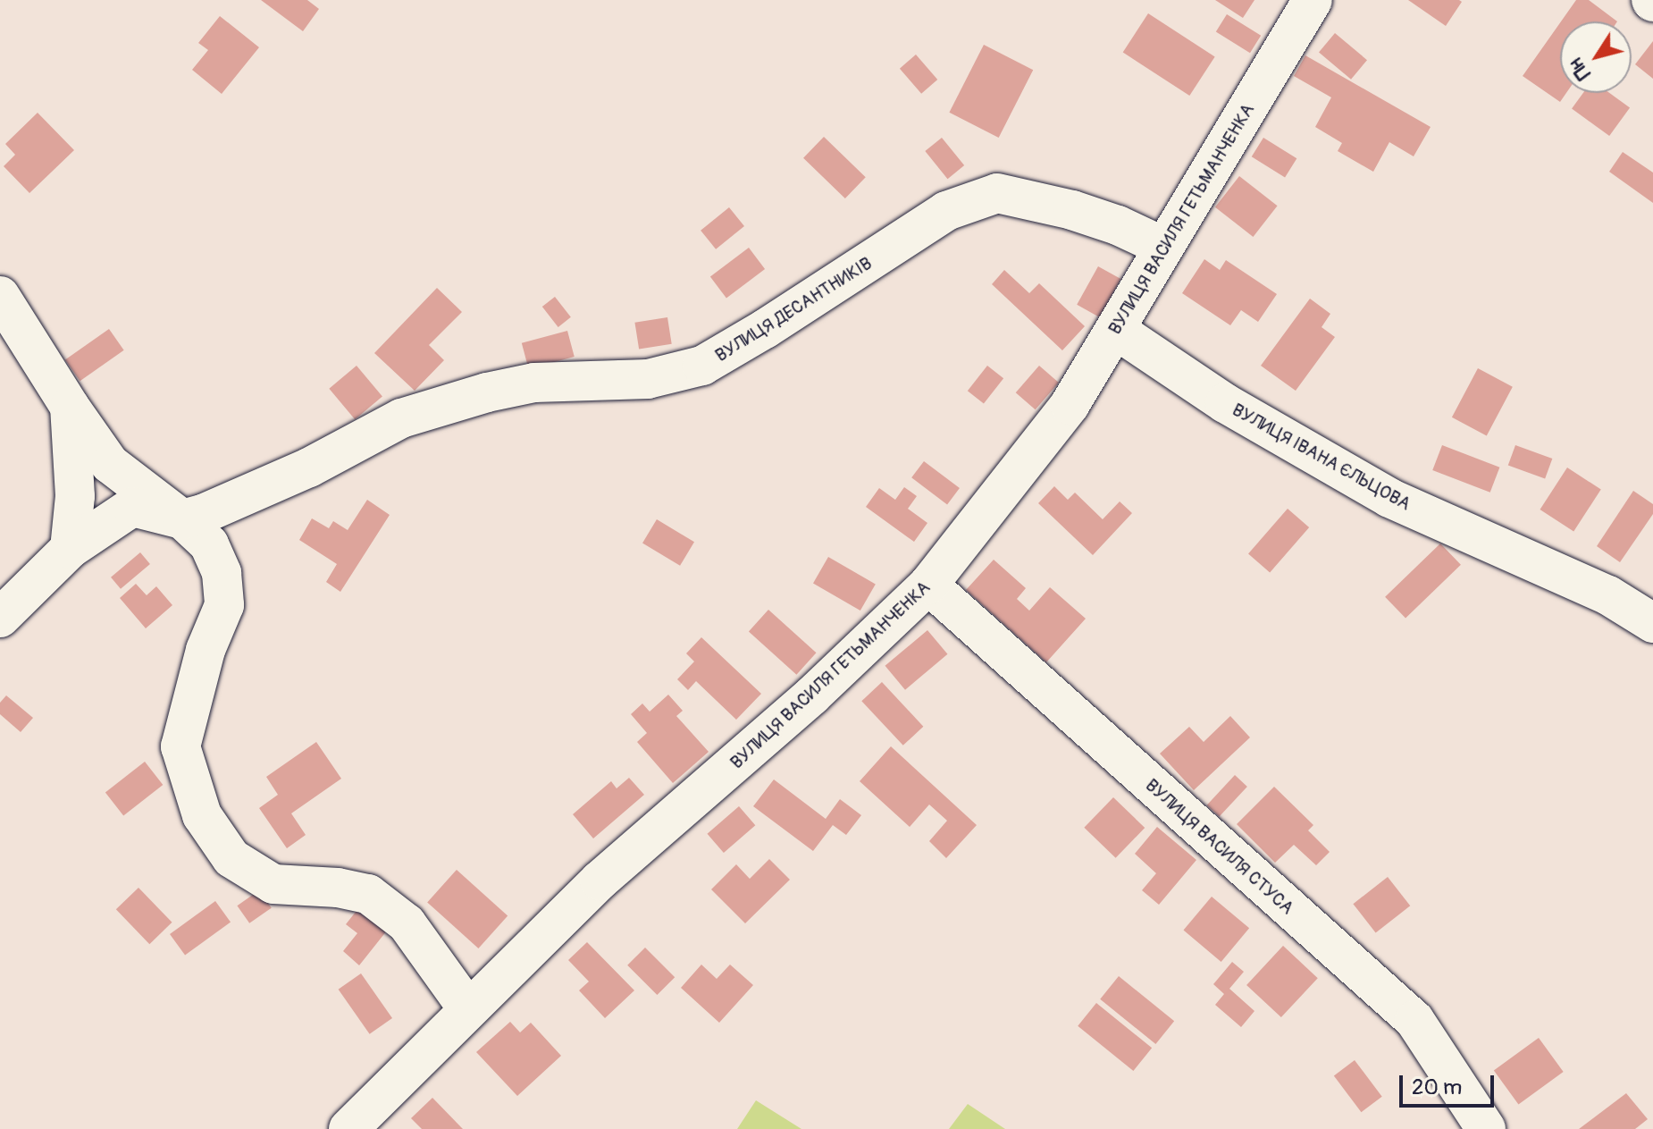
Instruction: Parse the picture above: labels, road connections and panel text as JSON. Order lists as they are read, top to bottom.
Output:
{
  "streets": {
    "street": [
      "ВУЛИЦЯ ВАСИЛЯ ГЕТЬМАНЧЕНКА",
      "ВУЛИЦЯ ДЕСАНТНИКІВ",
      "ВУЛИЦЯ ІВАНА ЄЛЬЦОВА",
      "ВУЛИЦЯ ВАСИЛЯ СТУСА"
    ]
  },
  "crossings": [
    ["ВУЛИЦЯ ВАСИЛЯ ГЕТЬМАНЧЕНКА", "ВУЛИЦЯ ДЕСАНТНИКІВ"],
    ["ВУЛИЦЯ ВАСИЛЯ ГЕТЬМАНЧЕНКА", "ВУЛИЦЯ ІВАНА ЄЛЬЦОВА"],
    ["ВУЛИЦЯ ВАСИЛЯ ГЕТЬМАНЧЕНКА", "ВУЛИЦЯ ВАСИЛЯ СТУСА"]
  ],
  "scale_bar": "20 m",
  "north": "bottom left"
}
